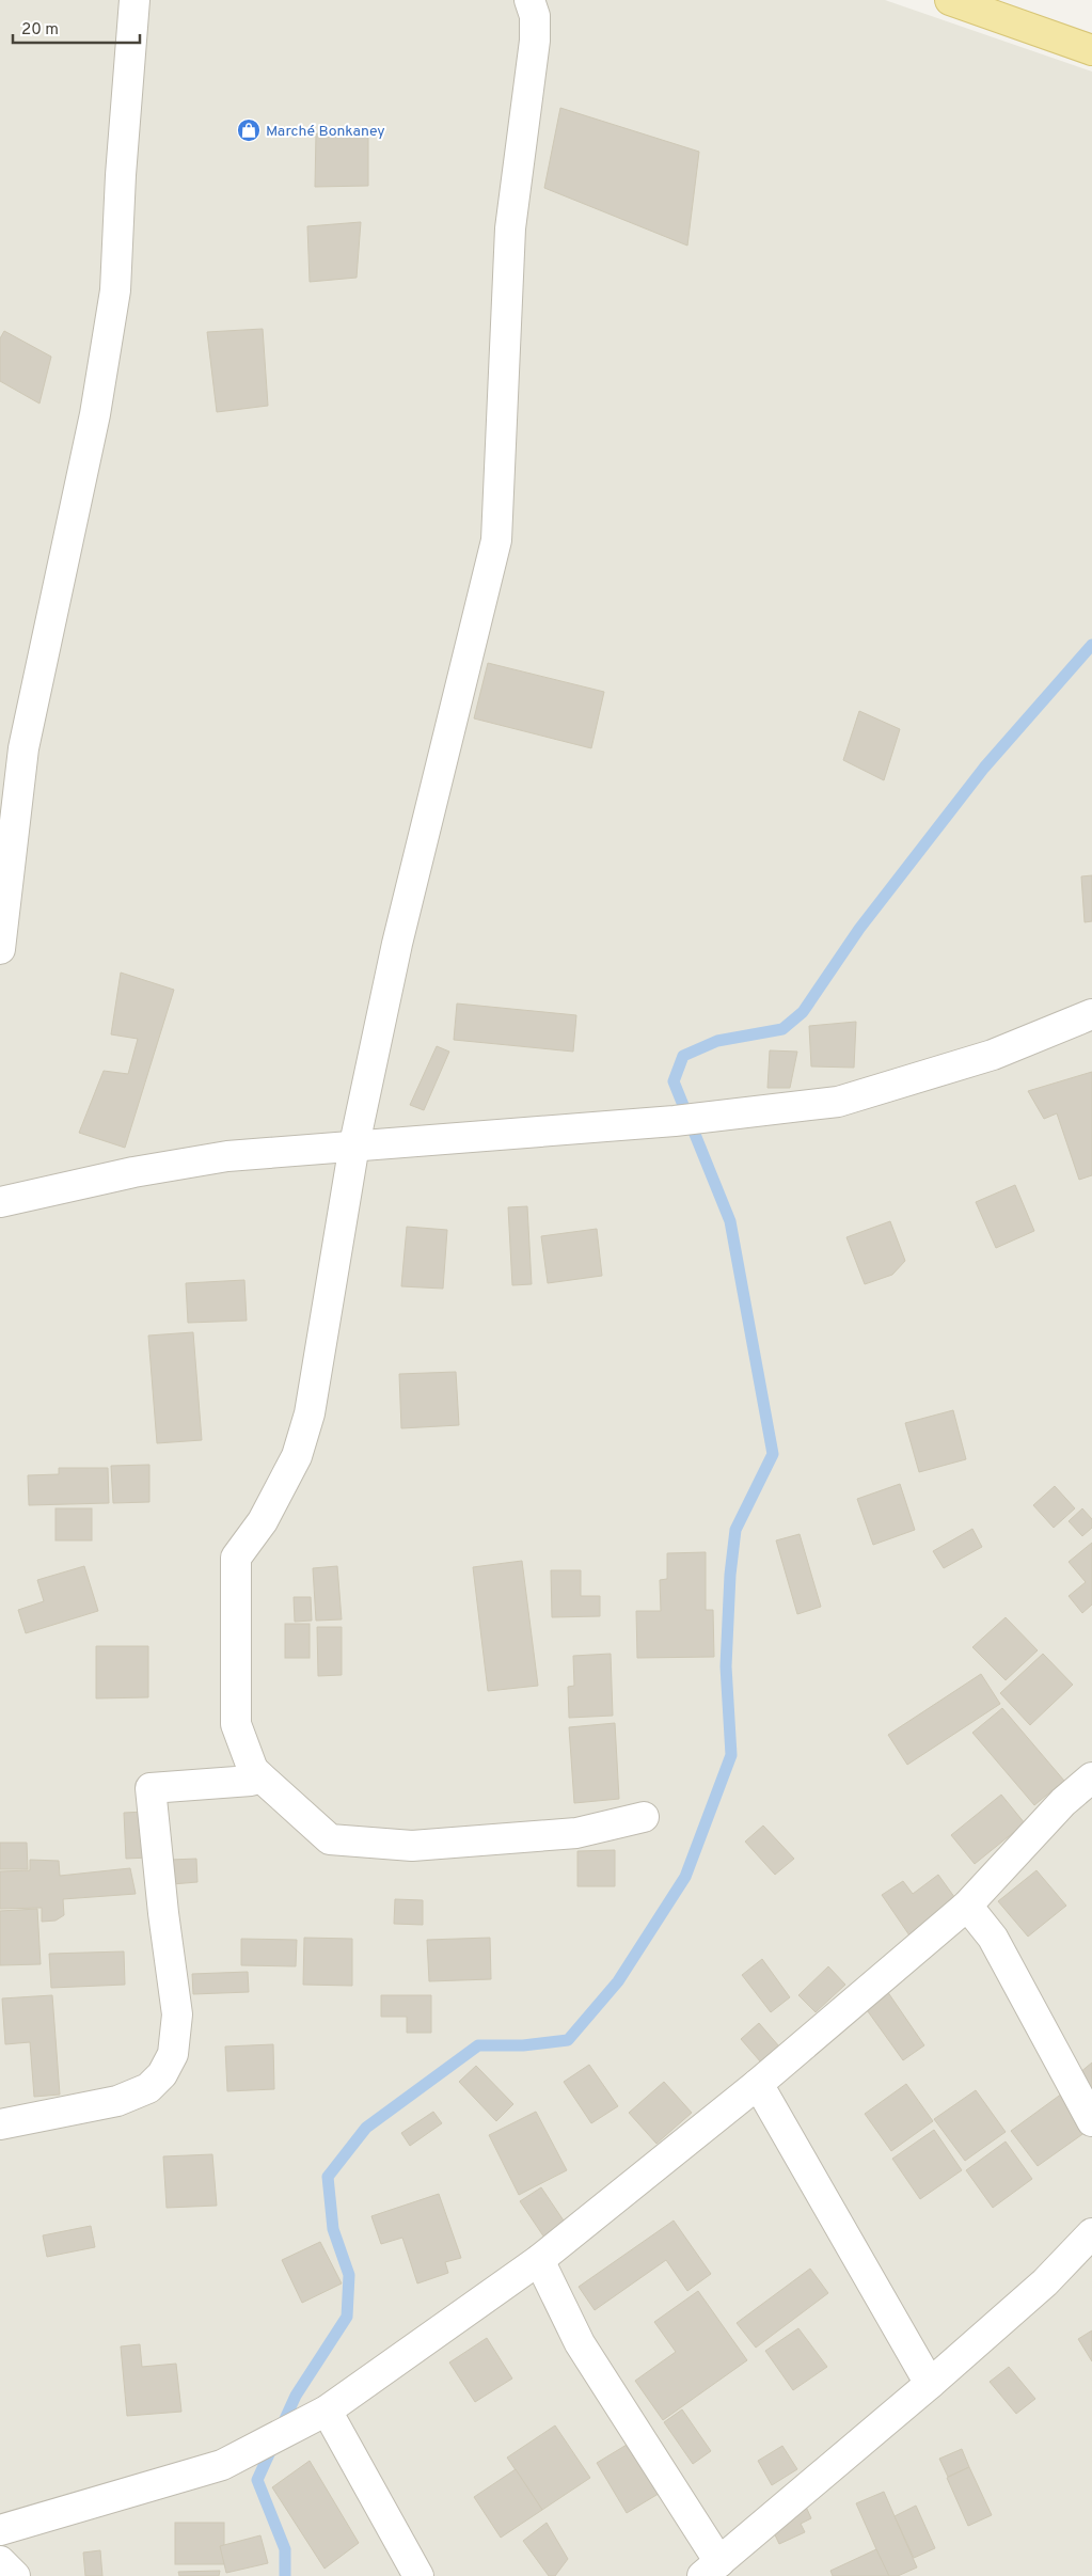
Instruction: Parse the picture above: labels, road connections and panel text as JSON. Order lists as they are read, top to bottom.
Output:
{
  "places": {
    "shop": ["Marché Bonkaney"]
  },
  "scale_bar": "20 m"
}
